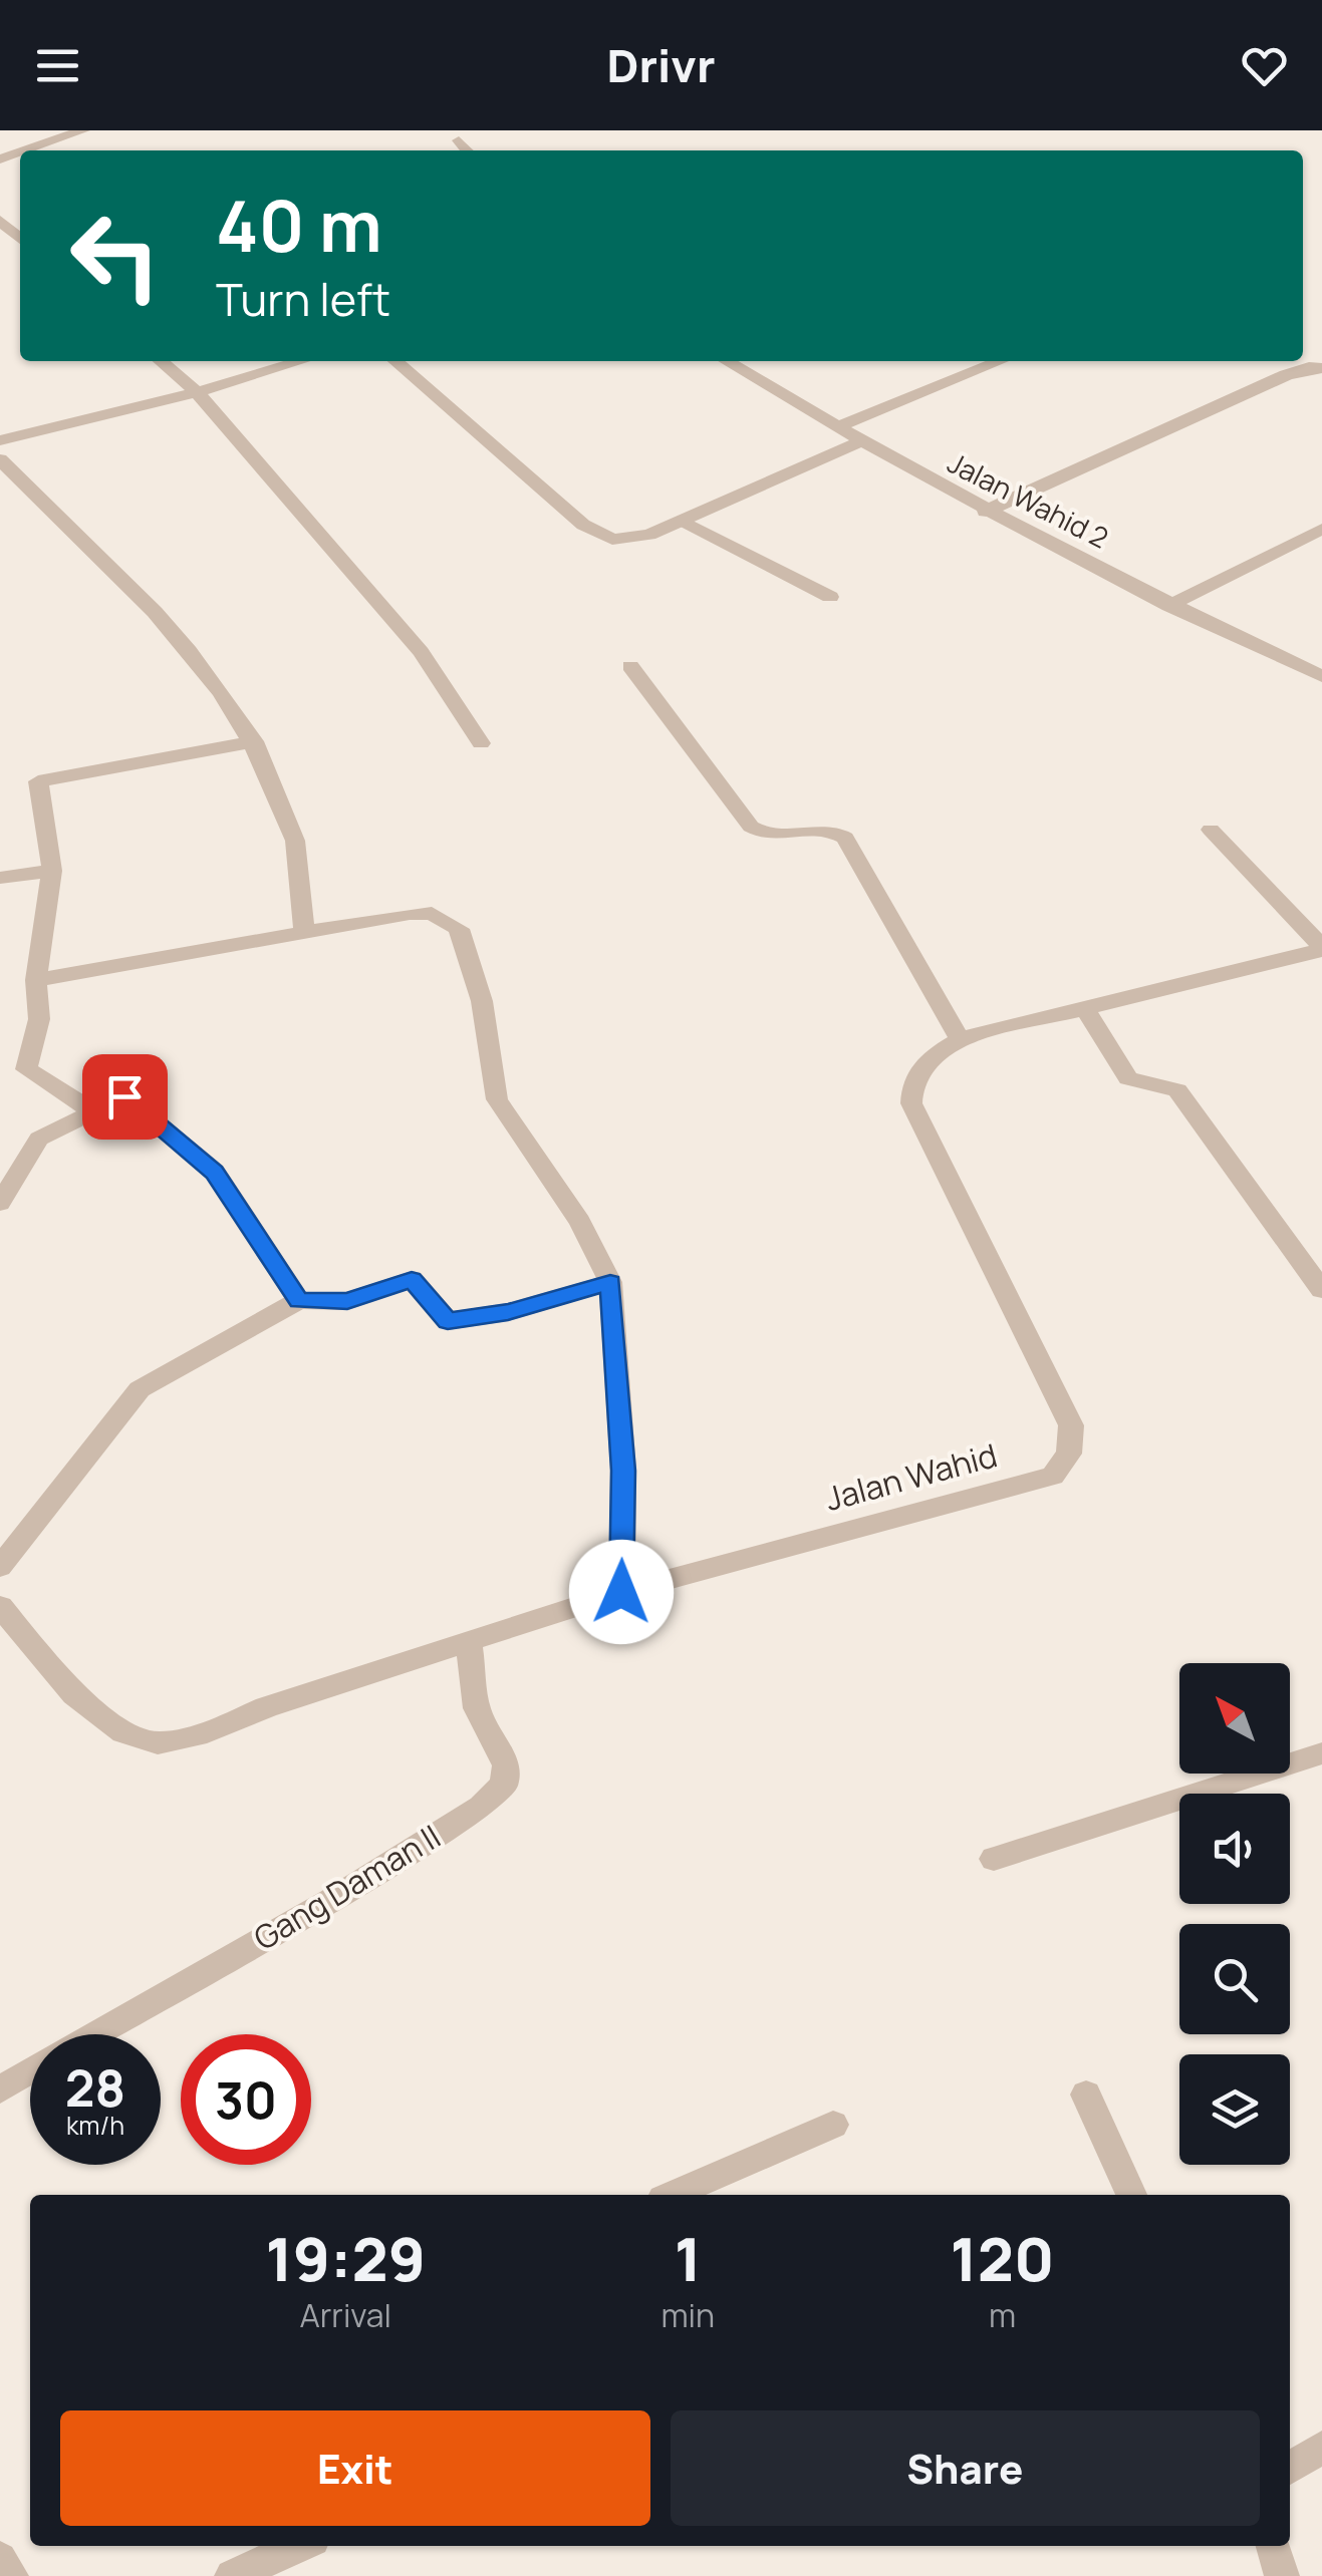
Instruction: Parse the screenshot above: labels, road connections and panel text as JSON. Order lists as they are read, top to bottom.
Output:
{
  "streets": {
    "street": ["Jalan Wahid 2", "Jalan Wahid", "Gang Daman II"]
  },
  "crossings": [
    ["Jalan Wahid", "Gang Daman II"]
  ],
  "north": "top left",
  "page": {
    "header": "Drivr",
    "turn": ["40 m", "Turn left"],
    "speed": "28 km/h",
    "limit": "30",
    "eta": [
      "19:29",
      "Arrival",
      "1",
      "min",
      "120",
      "m"
    ],
    "buttons": ["Exit", "Share"]
  }
}
